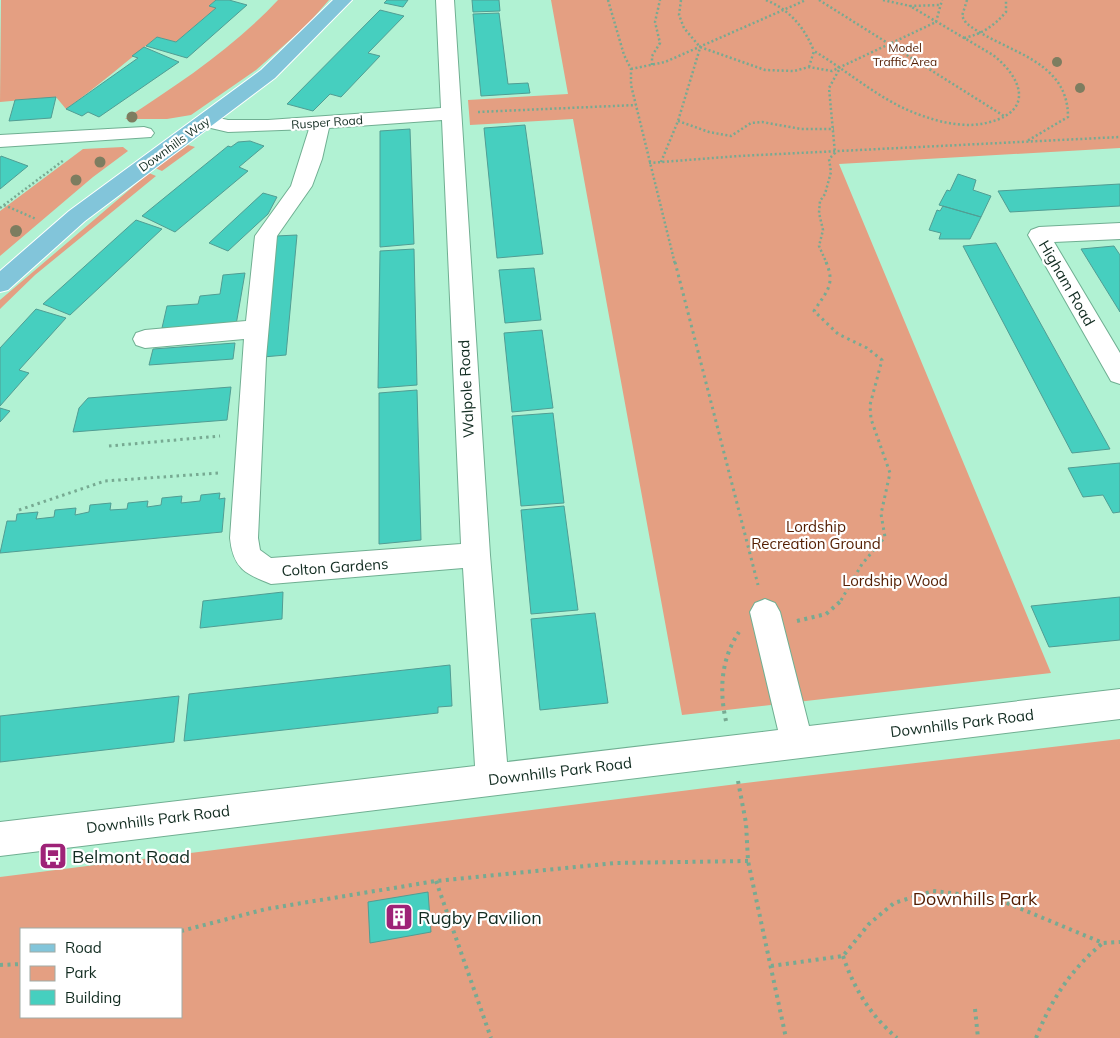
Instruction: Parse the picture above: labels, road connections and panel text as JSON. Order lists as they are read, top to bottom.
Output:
{
  "streets": {
    "main road": ["Downhills Way"],
    "street": [
      "Rusper Road",
      "Higham Road",
      "Walpole Road",
      "Colton Gardens",
      "Downhills Park Road"
    ]
  },
  "crossings": [
    ["Rusper Road", "Downhills Way"],
    ["Rusper Road", "Walpole Road"],
    ["Rusper Road", "Colton Gardens"],
    ["Walpole Road", "Colton Gardens"],
    ["Walpole Road", "Downhills Park Road"]
  ],
  "parks": [
    "Model Traffic Area",
    "Lordship Recreation Ground",
    "Lordship Wood",
    "Downhills Park"
  ],
  "places": {
    "bus stop": ["Belmont Road"],
    "building": ["Rugby Pavilion"]
  },
  "legend": ["Road", "Park", "Building"]
}
